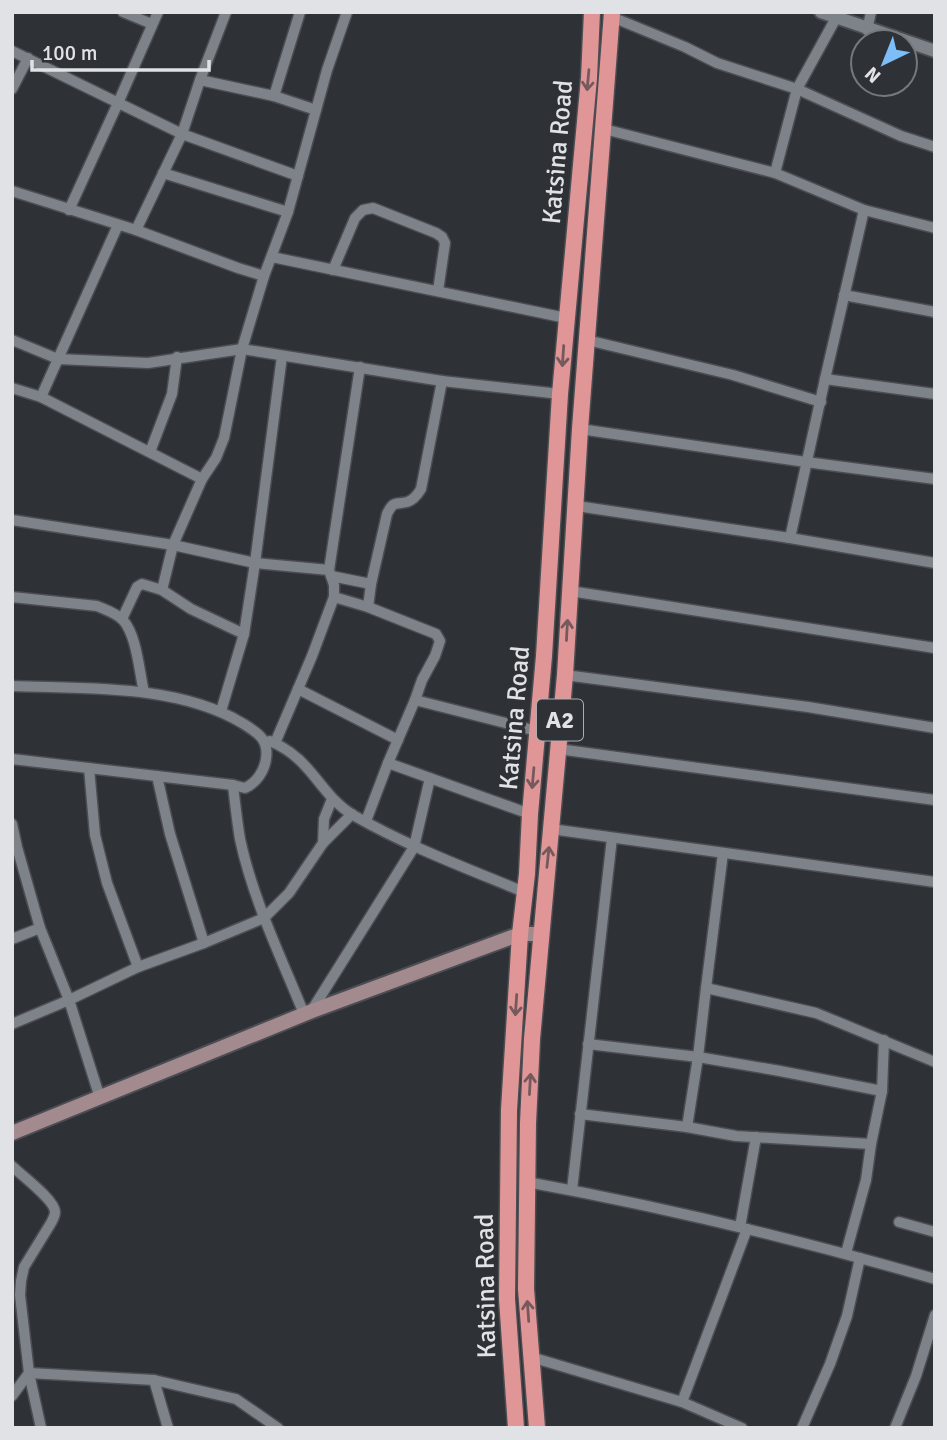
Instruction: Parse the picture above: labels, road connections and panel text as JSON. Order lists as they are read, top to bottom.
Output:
{
  "streets": {
    "highway": ["Katsina Road", "A2"]
  },
  "scale_bar": "100 m",
  "north": "bottom left"
}
